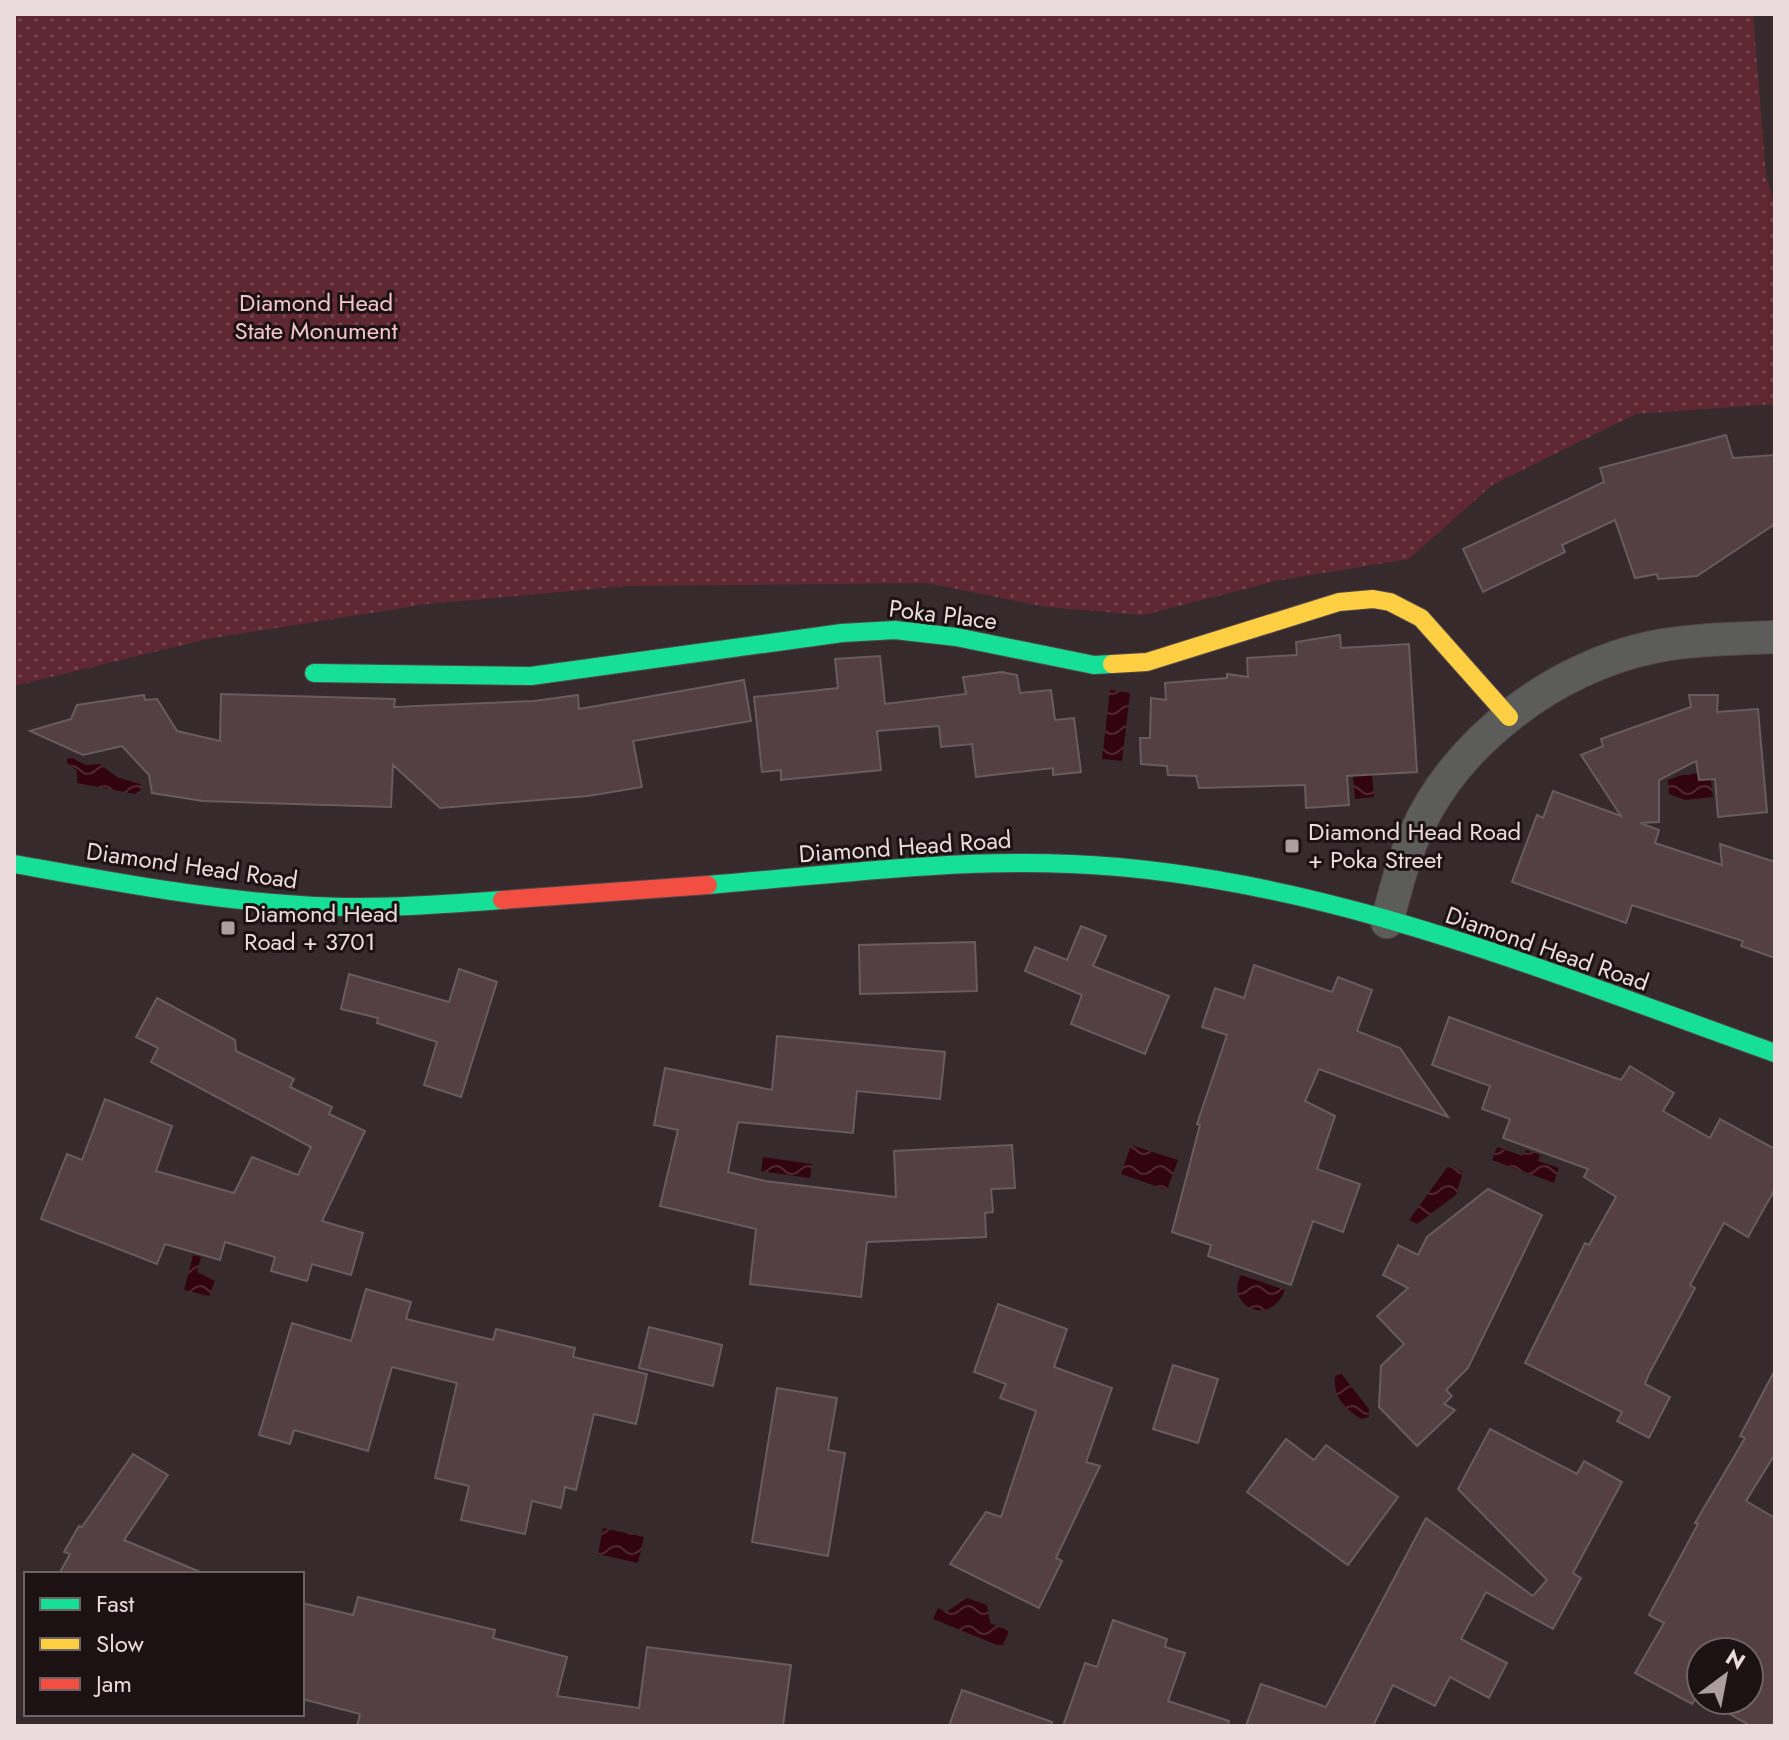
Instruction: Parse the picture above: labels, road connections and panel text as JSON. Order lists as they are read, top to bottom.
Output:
{
  "streets": {
    "street": ["Poka Place", "Diamond Head Road"]
  },
  "parks": ["Diamond Head State Monument"],
  "places": {
    "transit": ["Diamond Head Road + Poka Street", "Diamond Head Road + 3701"]
  },
  "legend": ["Fast", "Slow", "Jam"],
  "north": "top right"
}
